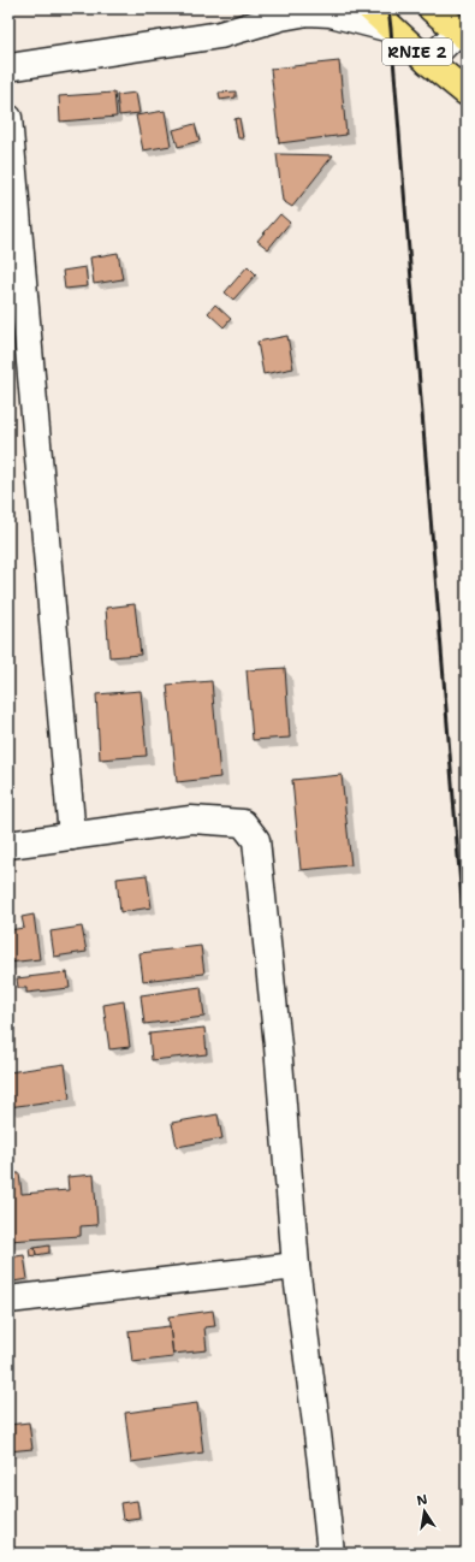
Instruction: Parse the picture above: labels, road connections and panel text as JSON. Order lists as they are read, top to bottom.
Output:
{
  "streets": {
    "highway": ["RNIE 2"]
  },
  "north": "top"
}
